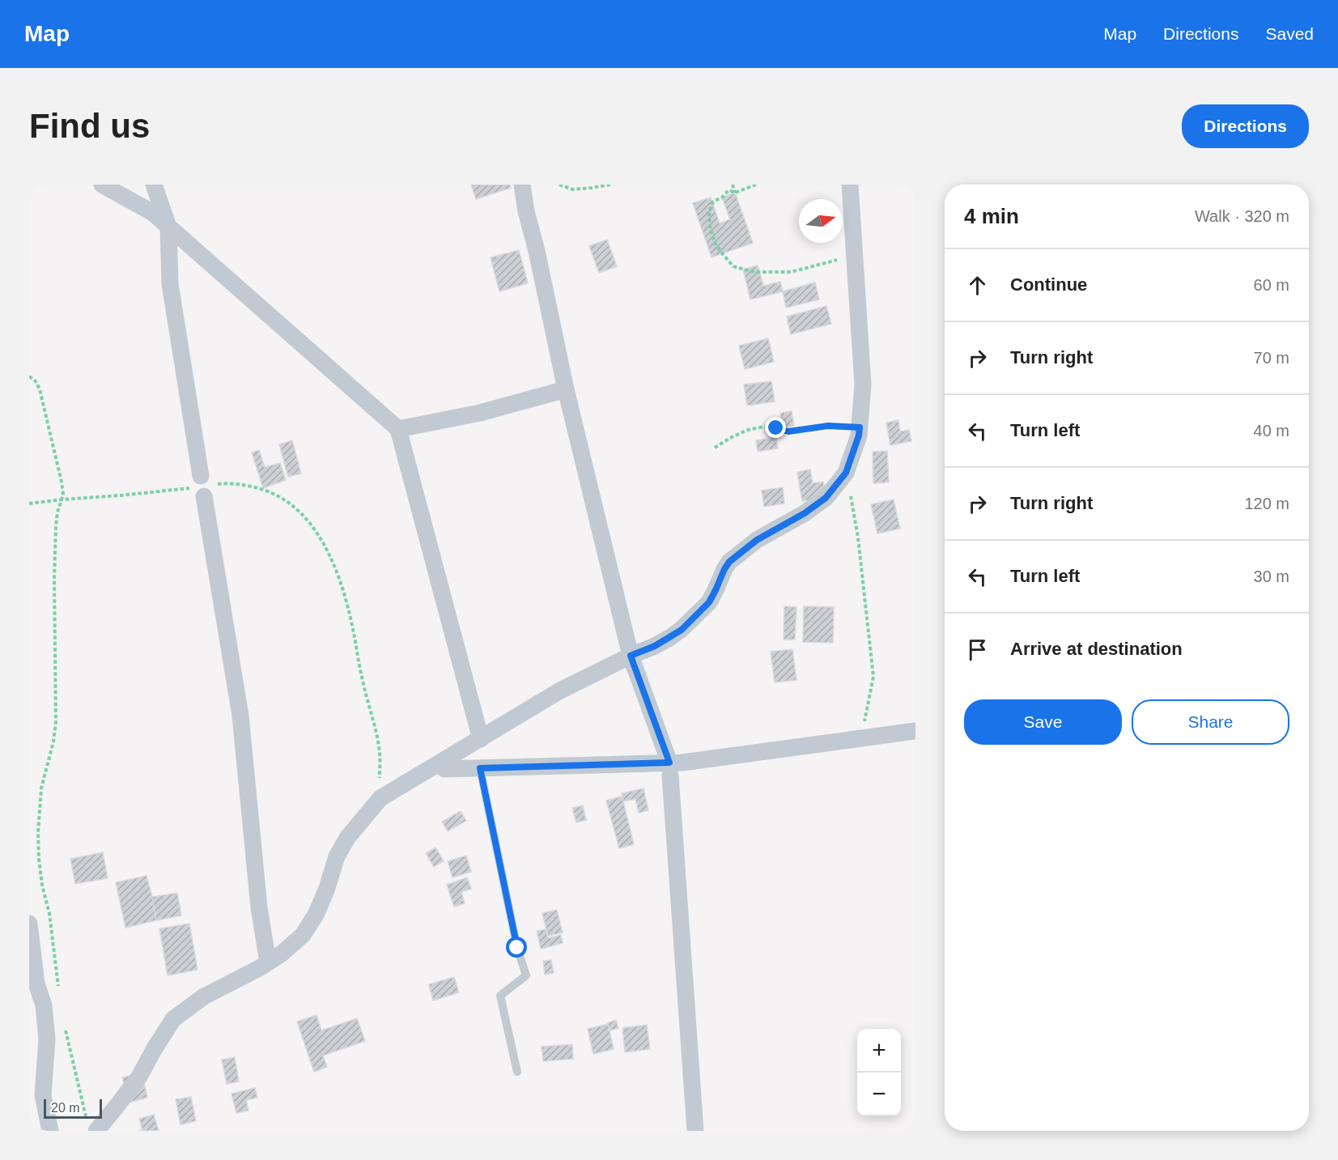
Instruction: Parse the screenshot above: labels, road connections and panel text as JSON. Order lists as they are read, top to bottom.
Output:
{
  "scale_bar": "20 m",
  "north": "right",
  "page": {
    "header": "Map",
    "nav": ["Map", "Directions", "Saved"],
    "buttons": [
      "Directions",
      ["Save", "Share"]
    ],
    "title": "Find us",
    "heading": ["4 min", "Walk · 320 m"],
    "list": [
      ["Continue", "60 m"],
      ["Turn right", "70 m"],
      ["Turn left", "40 m"],
      ["Turn right", "120 m"],
      ["Turn left", "30 m"],
      "Arrive at destination"
    ],
    "map_buttons": ["+", "−"],
    "scale": "20 m"
  }
}
